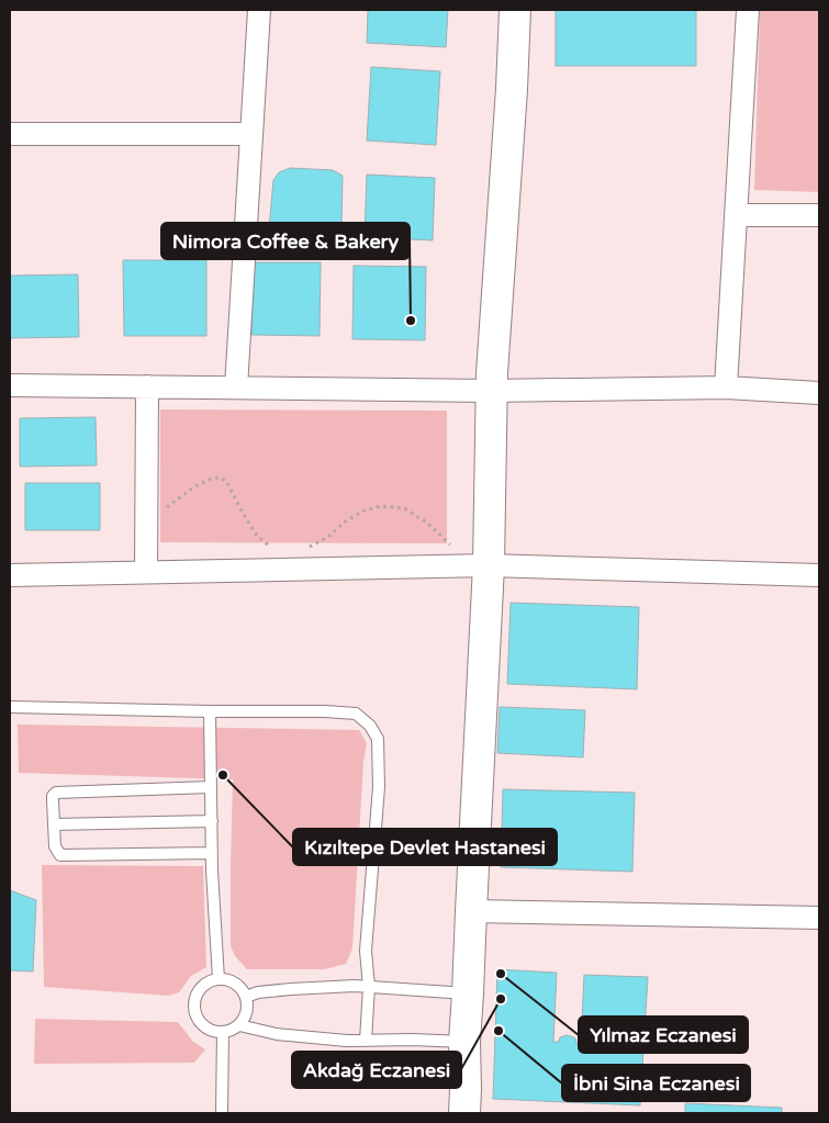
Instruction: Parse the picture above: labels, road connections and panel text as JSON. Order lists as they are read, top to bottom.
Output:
{
  "places": [
    "Nimora Coffee & Bakery",
    "Kızıltepe Devlet Hastanesi",
    "Yılmaz Eczanesi",
    "Akdağ Eczanesi",
    "İbni Sina Eczanesi"
  ]
}
